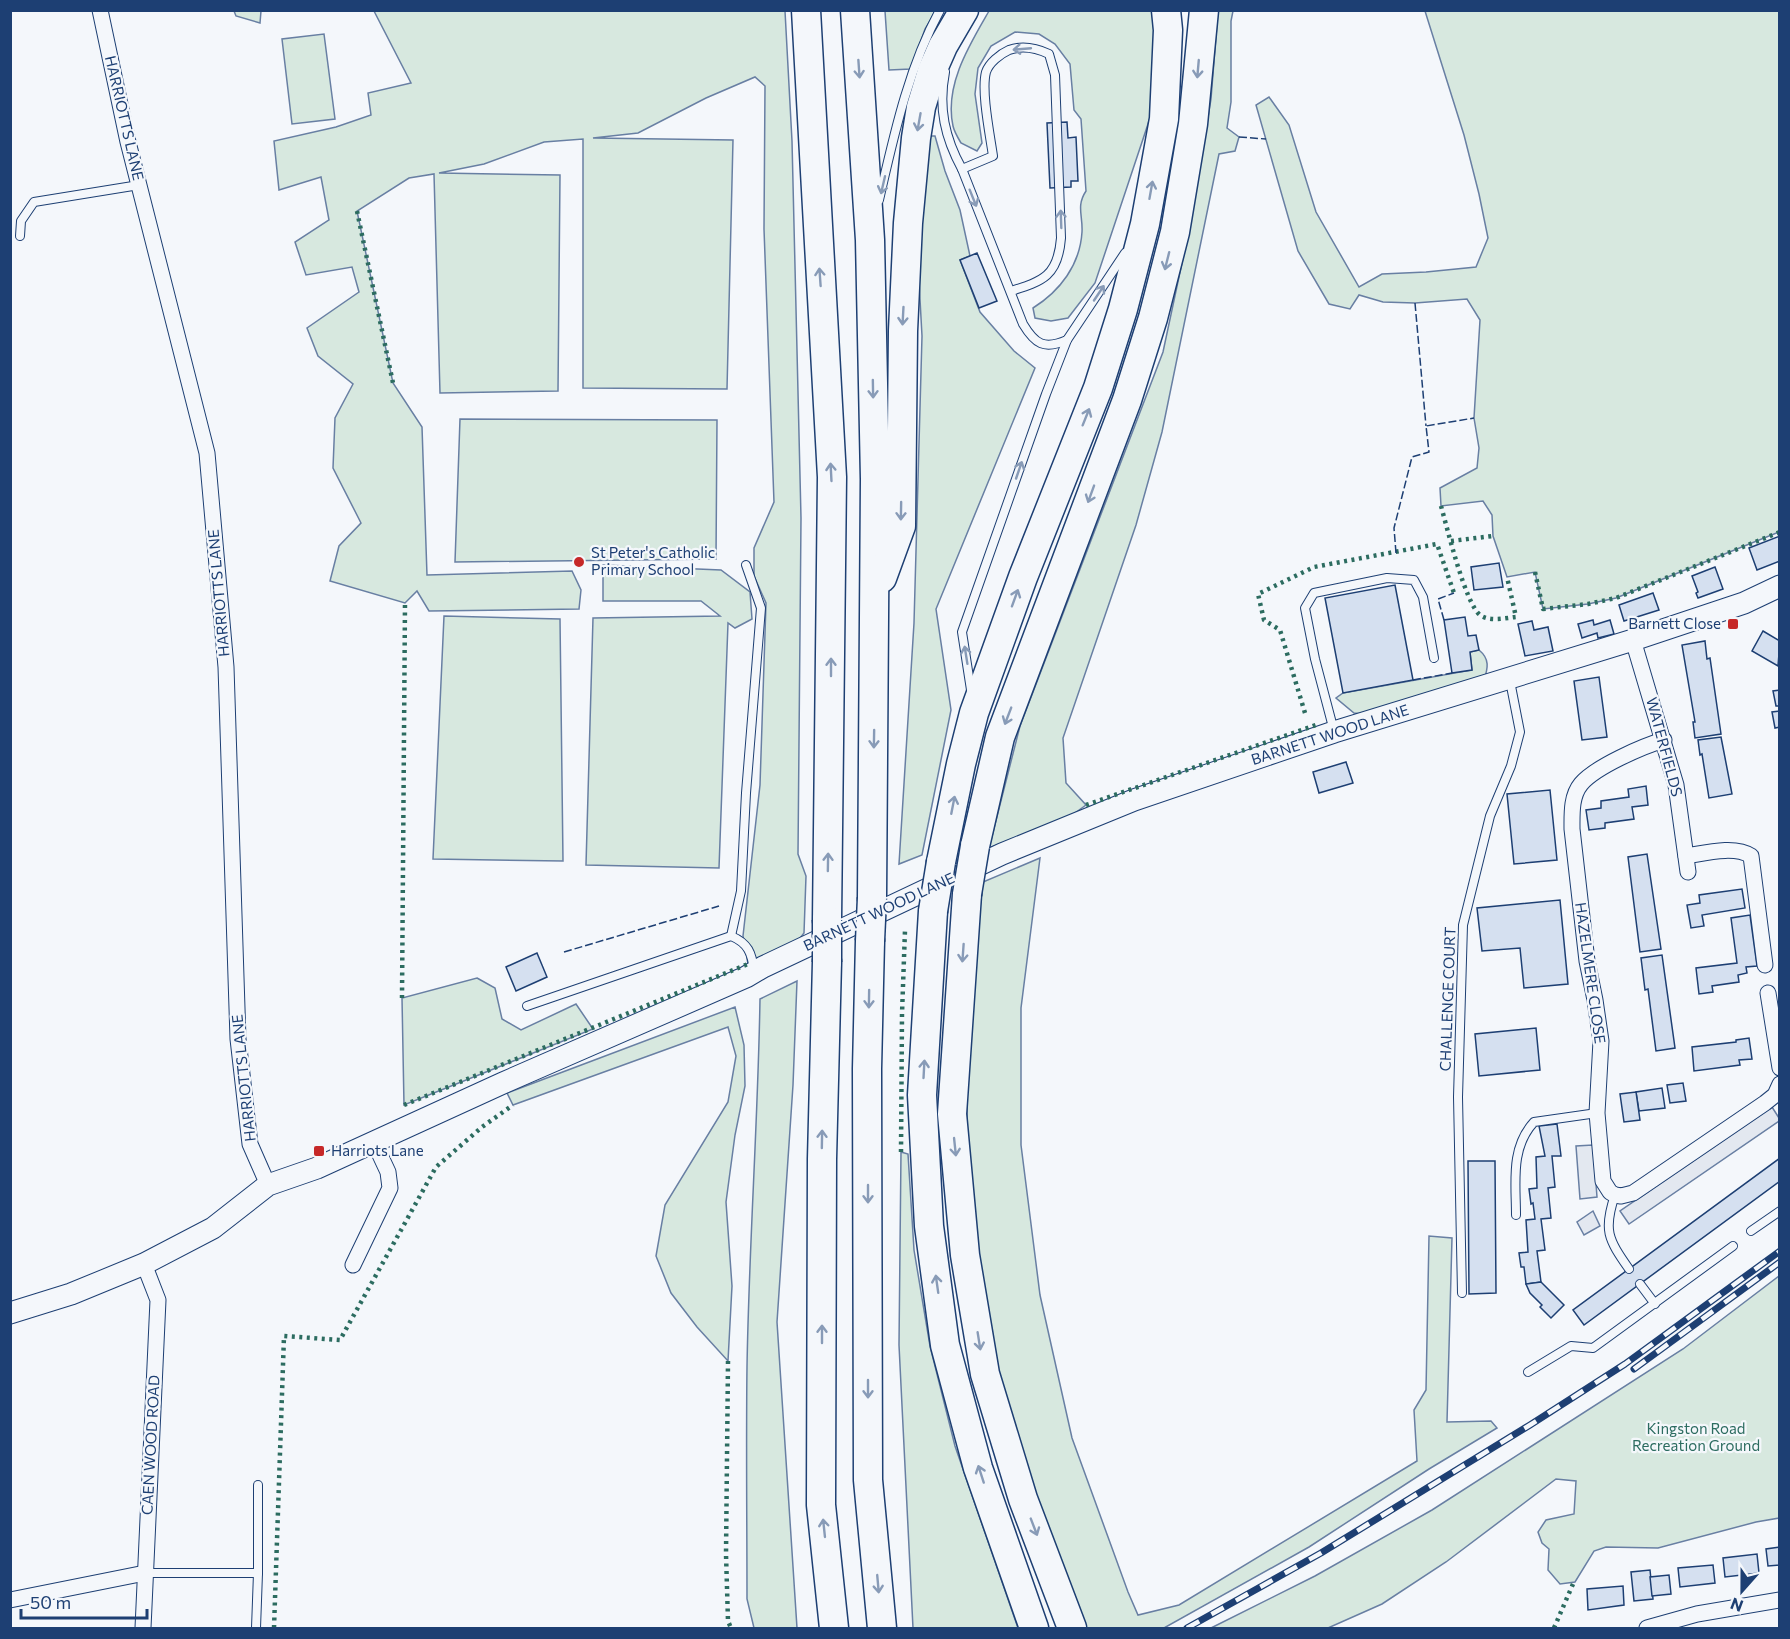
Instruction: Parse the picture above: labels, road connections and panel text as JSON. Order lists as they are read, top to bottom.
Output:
{
  "streets": {
    "street": [
      "HARRIOTTS LANE",
      "BARNETT WOOD LANE",
      "WATERFIELDS",
      "HAZELMERE CLOSE",
      "CAEN WOOD ROAD"
    ],
    "lane": ["CHALLENGE COURT"]
  },
  "crossings": [
    ["HARRIOTTS LANE", "BARNETT WOOD LANE"],
    ["BARNETT WOOD LANE", "WATERFIELDS"],
    ["BARNETT WOOD LANE", "CHALLENGE COURT"],
    ["BARNETT WOOD LANE", "CAEN WOOD ROAD"],
    ["WATERFIELDS", "HAZELMERE CLOSE"]
  ],
  "parks": ["Kingston Road Recreation Ground"],
  "places": {
    "other": ["St Peter's Catholic Primary School"],
    "transit": ["Barnett Close", "Harriots Lane"]
  },
  "scale_bar": "50 m",
  "north": "bottom"
}
